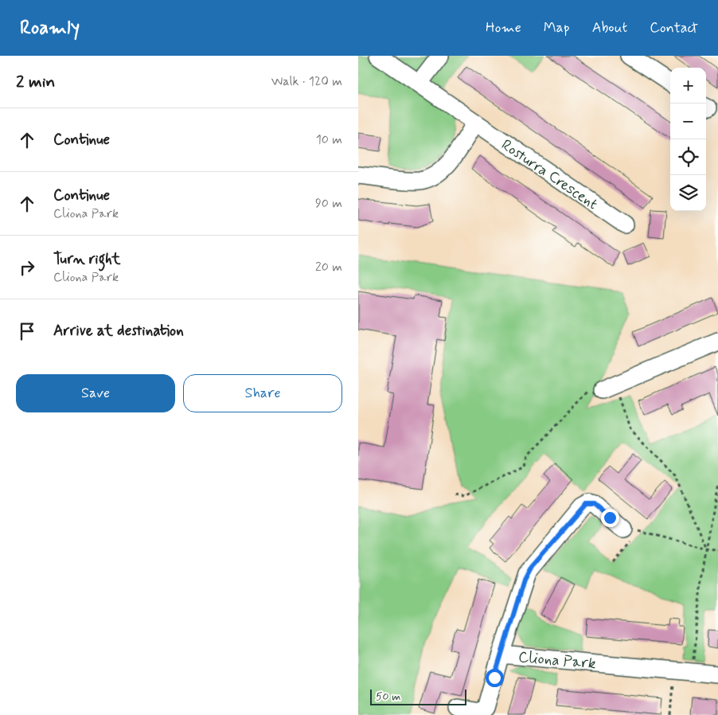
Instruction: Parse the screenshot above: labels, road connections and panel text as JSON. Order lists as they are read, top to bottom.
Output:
{
  "streets": {
    "street": ["Rosturra Crescent", "Cliona Park"]
  },
  "scale_bar": "50 m",
  "page": {
    "header": "Roamly",
    "nav": [
      "Home",
      "Map",
      "About",
      "Contact"
    ],
    "heading": ["2 min", "Walk · 120 m"],
    "map_buttons": ["+", "−"],
    "list": [
      ["Continue", "10 m"],
      ["Continue", "Cliona Park", "90 m"],
      ["Turn right", "Cliona Park", "20 m"],
      "Arrive at destination"
    ],
    "buttons": ["Save", "Share"],
    "scale": "50 m"
  }
}
